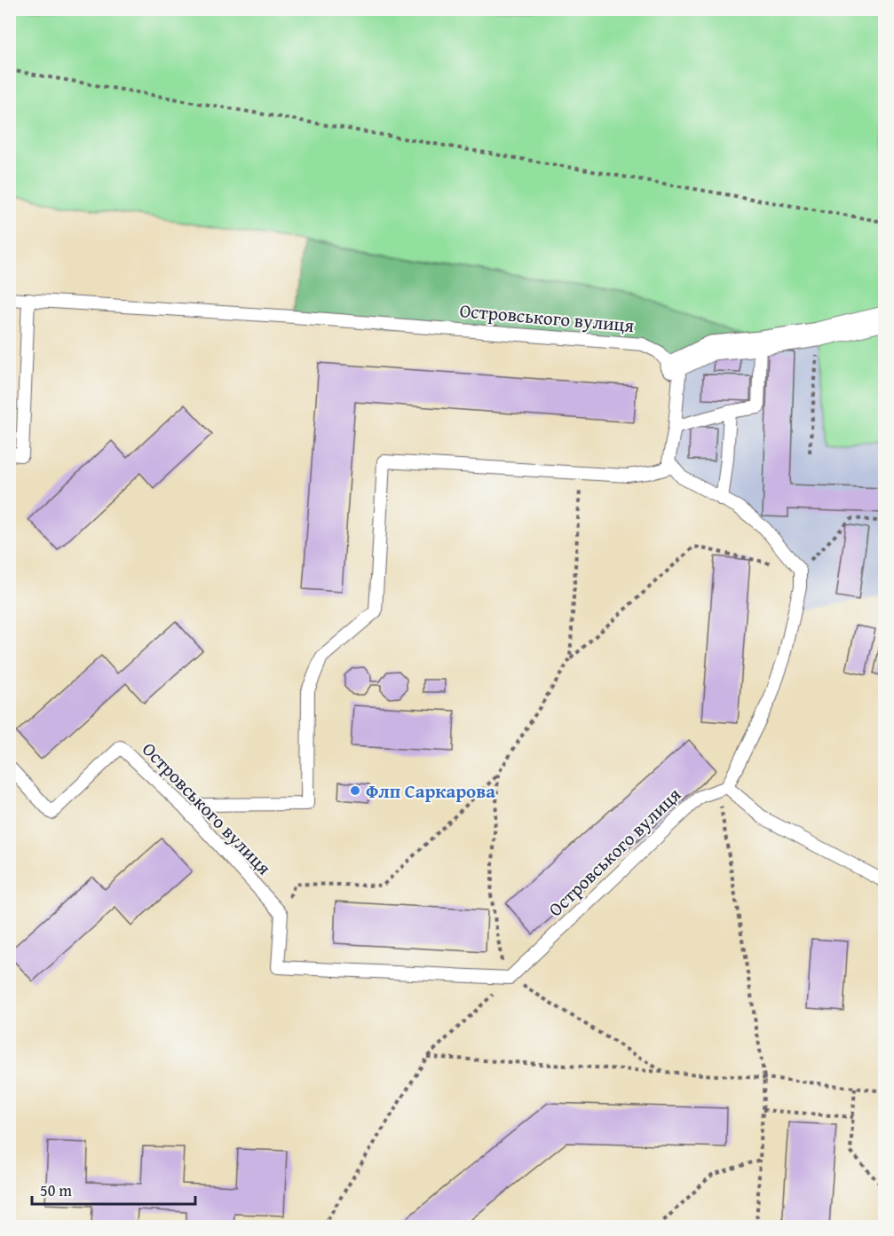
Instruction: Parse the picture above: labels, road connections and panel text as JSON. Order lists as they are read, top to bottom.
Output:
{
  "streets": {
    "lane": ["Островського вулиця"]
  },
  "places": ["Флп Саркарова"],
  "scale_bar": "50 m"
}
